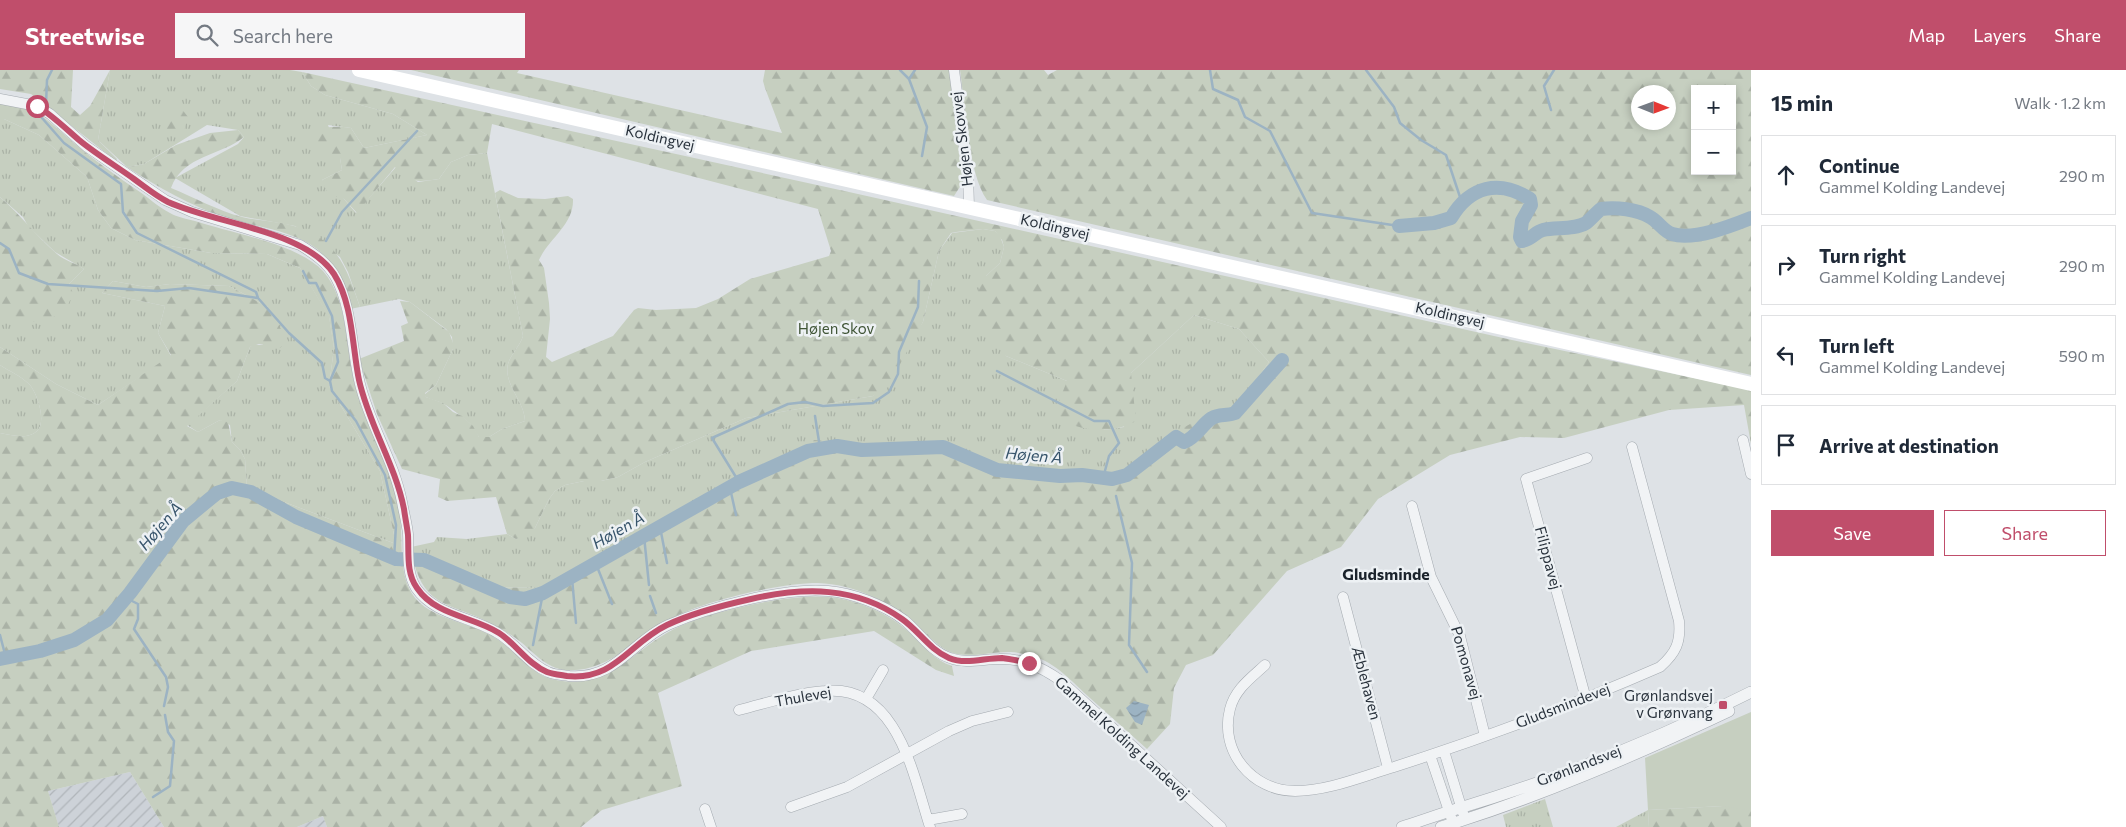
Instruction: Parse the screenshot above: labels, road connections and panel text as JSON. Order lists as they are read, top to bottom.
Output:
{
  "streets": {
    "main road": ["Koldingvej"],
    "street": [
      "Højen Skovvej",
      "Filippavej",
      "Pomonavej",
      "Æblehaven",
      "Thulevej",
      "Gludsmindevej",
      "Gammel Kolding Landevej",
      "Grønlandsvej"
    ]
  },
  "crossings": [
    ["Koldingvej", "Højen Skovvej"],
    ["Filippavej", "Gludsmindevej"],
    ["Pomonavej", "Gludsmindevej"],
    ["Æblehaven", "Gludsmindevej"]
  ],
  "districts": ["Gludsminde"],
  "water": ["Højen Å"],
  "parks": ["Højen Skov"],
  "places": {
    "transit": ["Grønlandsvej v Grønvang"]
  },
  "north": "right",
  "page": {
    "header": "Streetwise",
    "search": "Search here",
    "nav": ["Map", "Layers", "Share"],
    "heading": ["15 min", "Walk · 1.2 km"],
    "map_buttons": ["+", "−"],
    "list": [
      ["Continue", "Gammel Kolding Landevej", "290 m"],
      ["Turn right", "Gammel Kolding Landevej", "290 m"],
      ["Turn left", "Gammel Kolding Landevej", "590 m"],
      "Arrive at destination"
    ],
    "buttons": ["Save", "Share"]
  }
}
